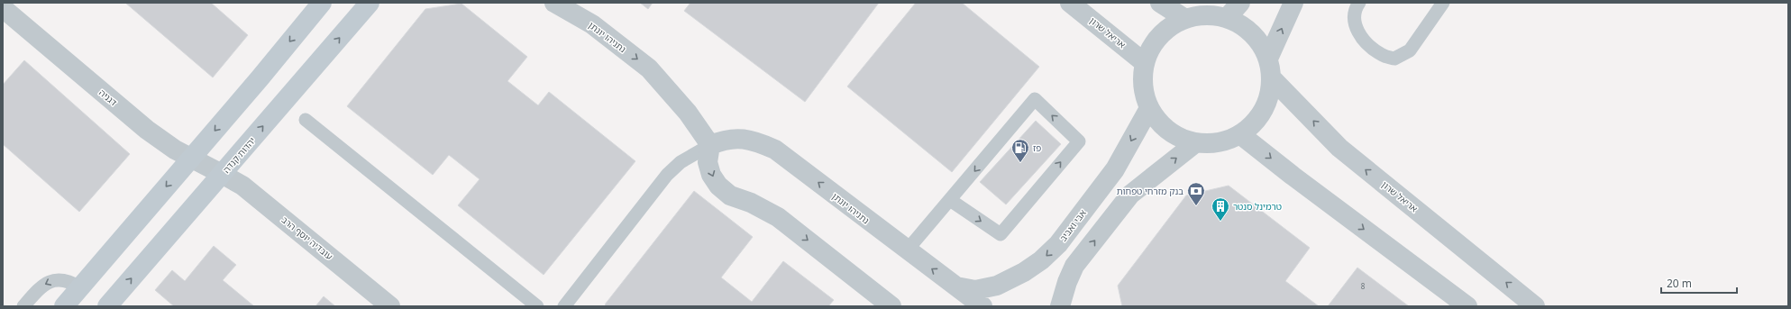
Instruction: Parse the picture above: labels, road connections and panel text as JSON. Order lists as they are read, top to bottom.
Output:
{
  "streets": {
    "main road": ["יהדות קנדה"],
    "street": [
      "אריאל שרון",
      "נתניהו יונתן",
      "דגניה",
      "אבי ואביב",
      "עובדיה יוסף הרב"
    ]
  },
  "crossings": [
    ["נתניהו יונתן", "אבי ואביב"],
    ["דגניה", "יהדות קנדה"],
    ["דגניה", "עובדיה יוסף הרב"],
    ["יהדות קנדה", "עובדיה יוסף הרב"]
  ],
  "places": {
    "fuel station": ["פז"],
    "bank": ["בנק מזרחי טפחות"],
    "building": ["טרמינל סנטר"]
  },
  "house_numbers": ["8"],
  "scale_bar": "20 m"
}
